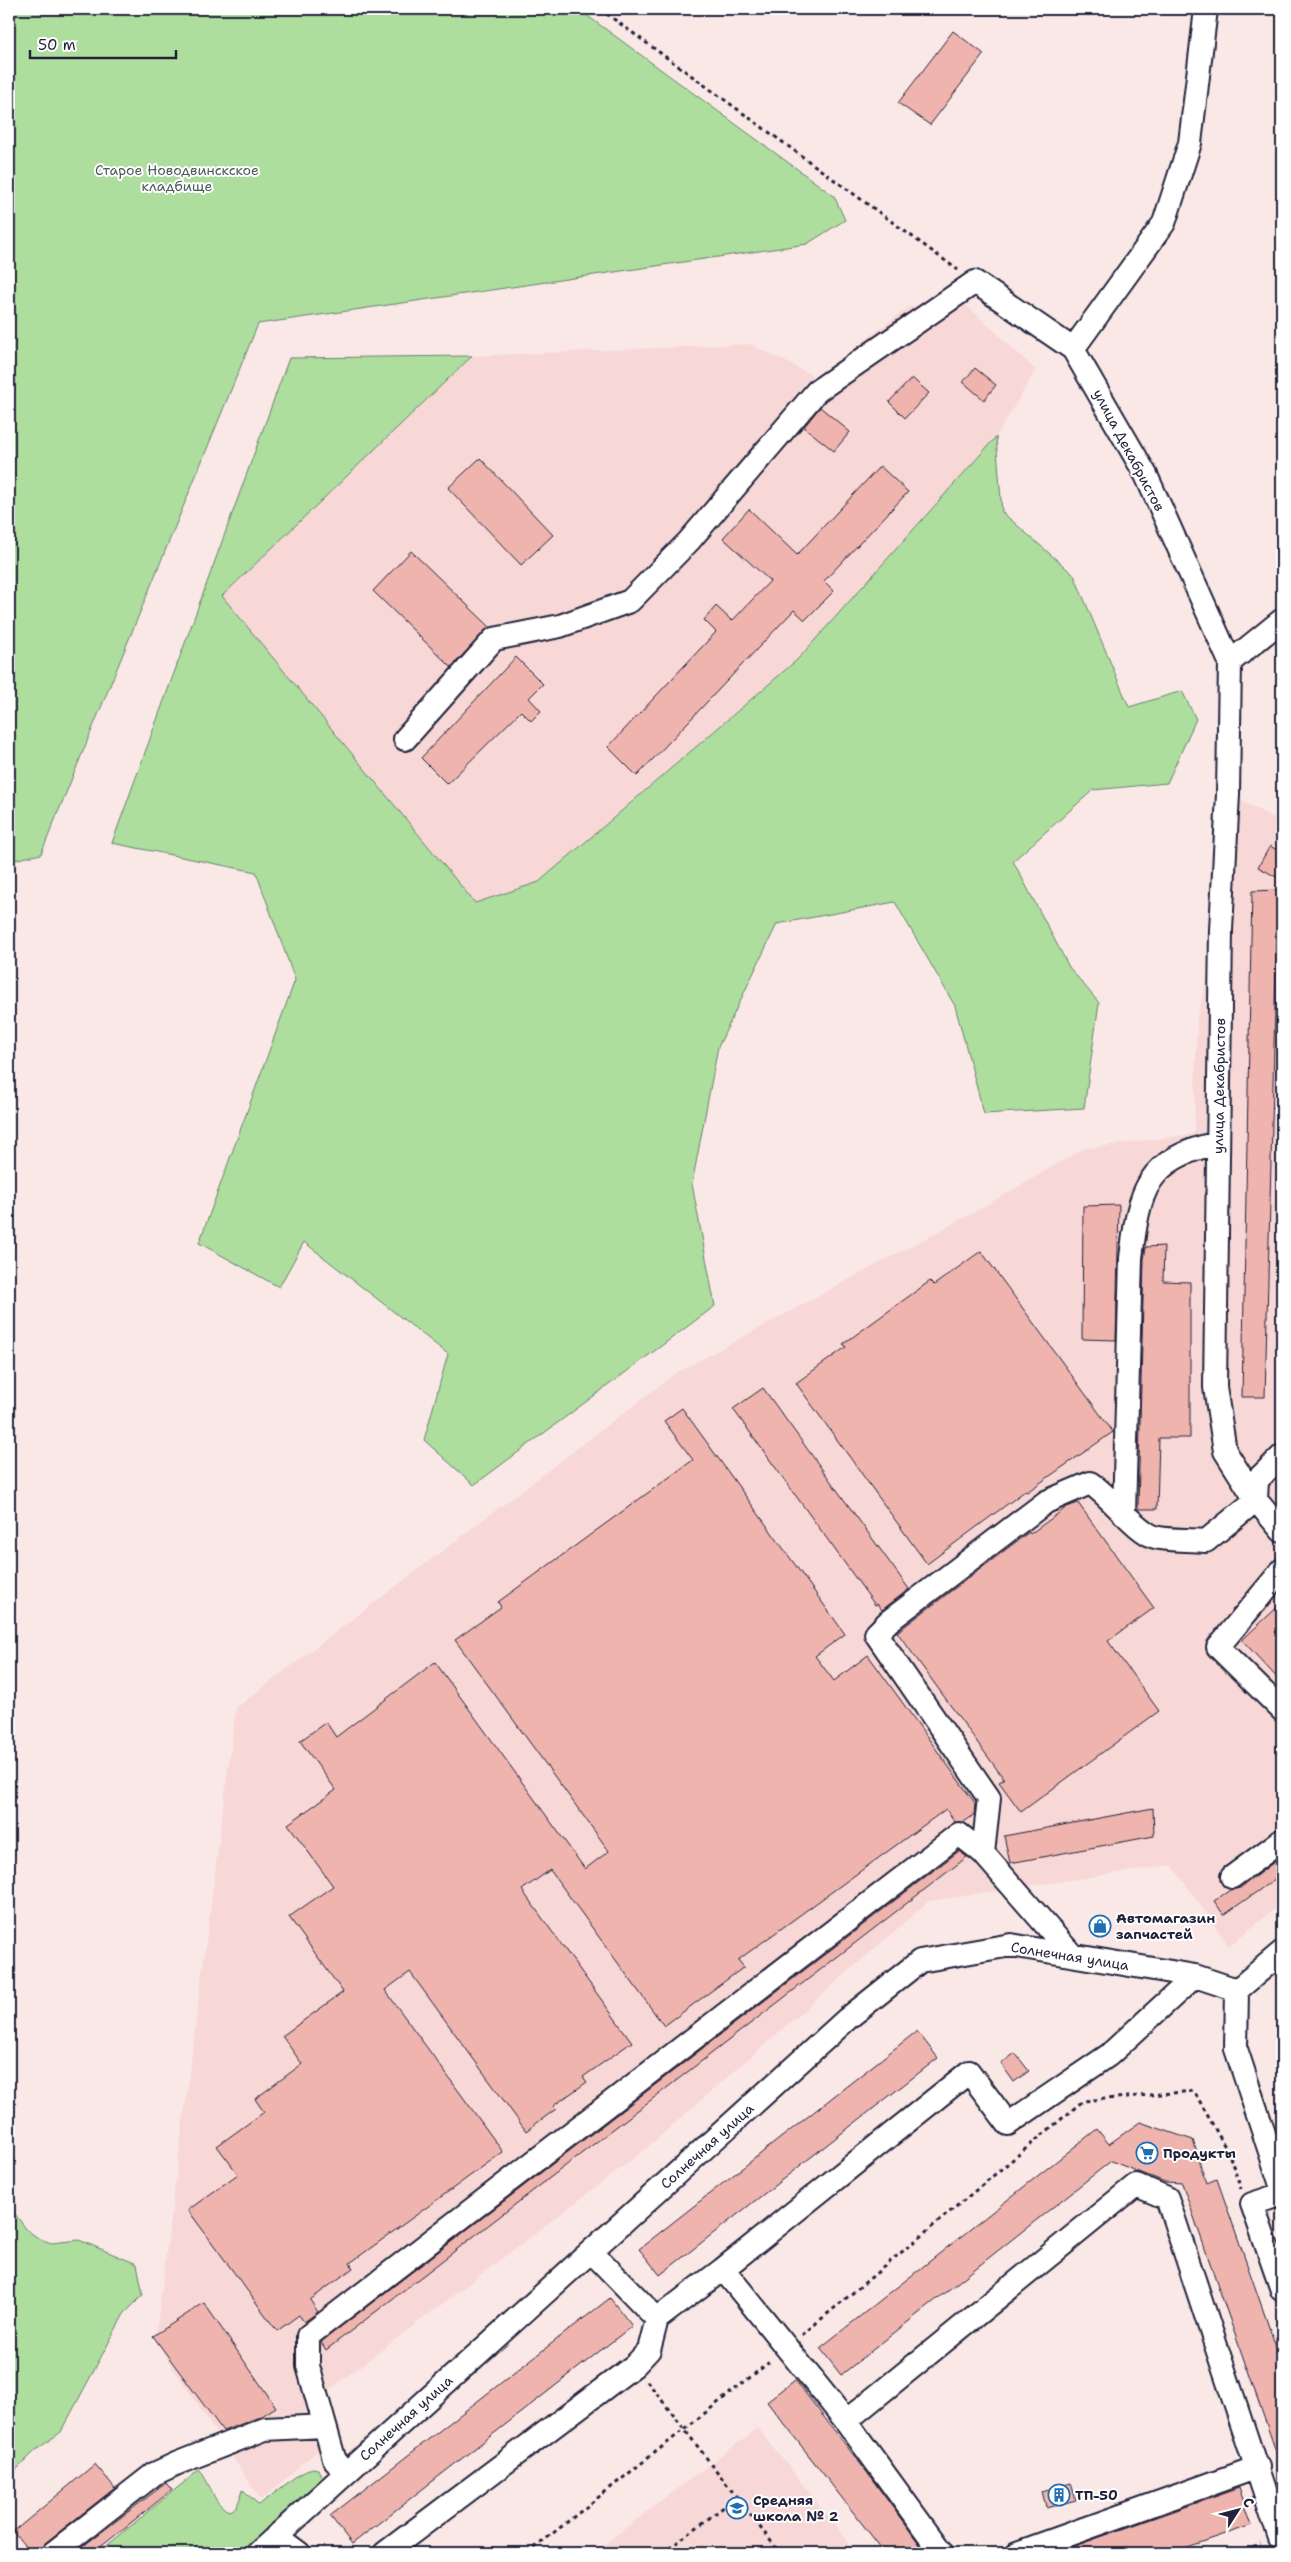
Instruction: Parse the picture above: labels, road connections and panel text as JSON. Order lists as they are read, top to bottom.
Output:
{
  "streets": {
    "street": ["улица Декабристов", "Солнечная улица"]
  },
  "parks": ["Старое Новодвинскское кладбище"],
  "places": {
    "shop": ["Автомагазин запчастей"],
    "supermarket": ["Продукты"],
    "building": ["ТП-50"],
    "school or university": ["Средняя школа № 2"]
  },
  "scale_bar": "50 m",
  "north": "top right"
}
